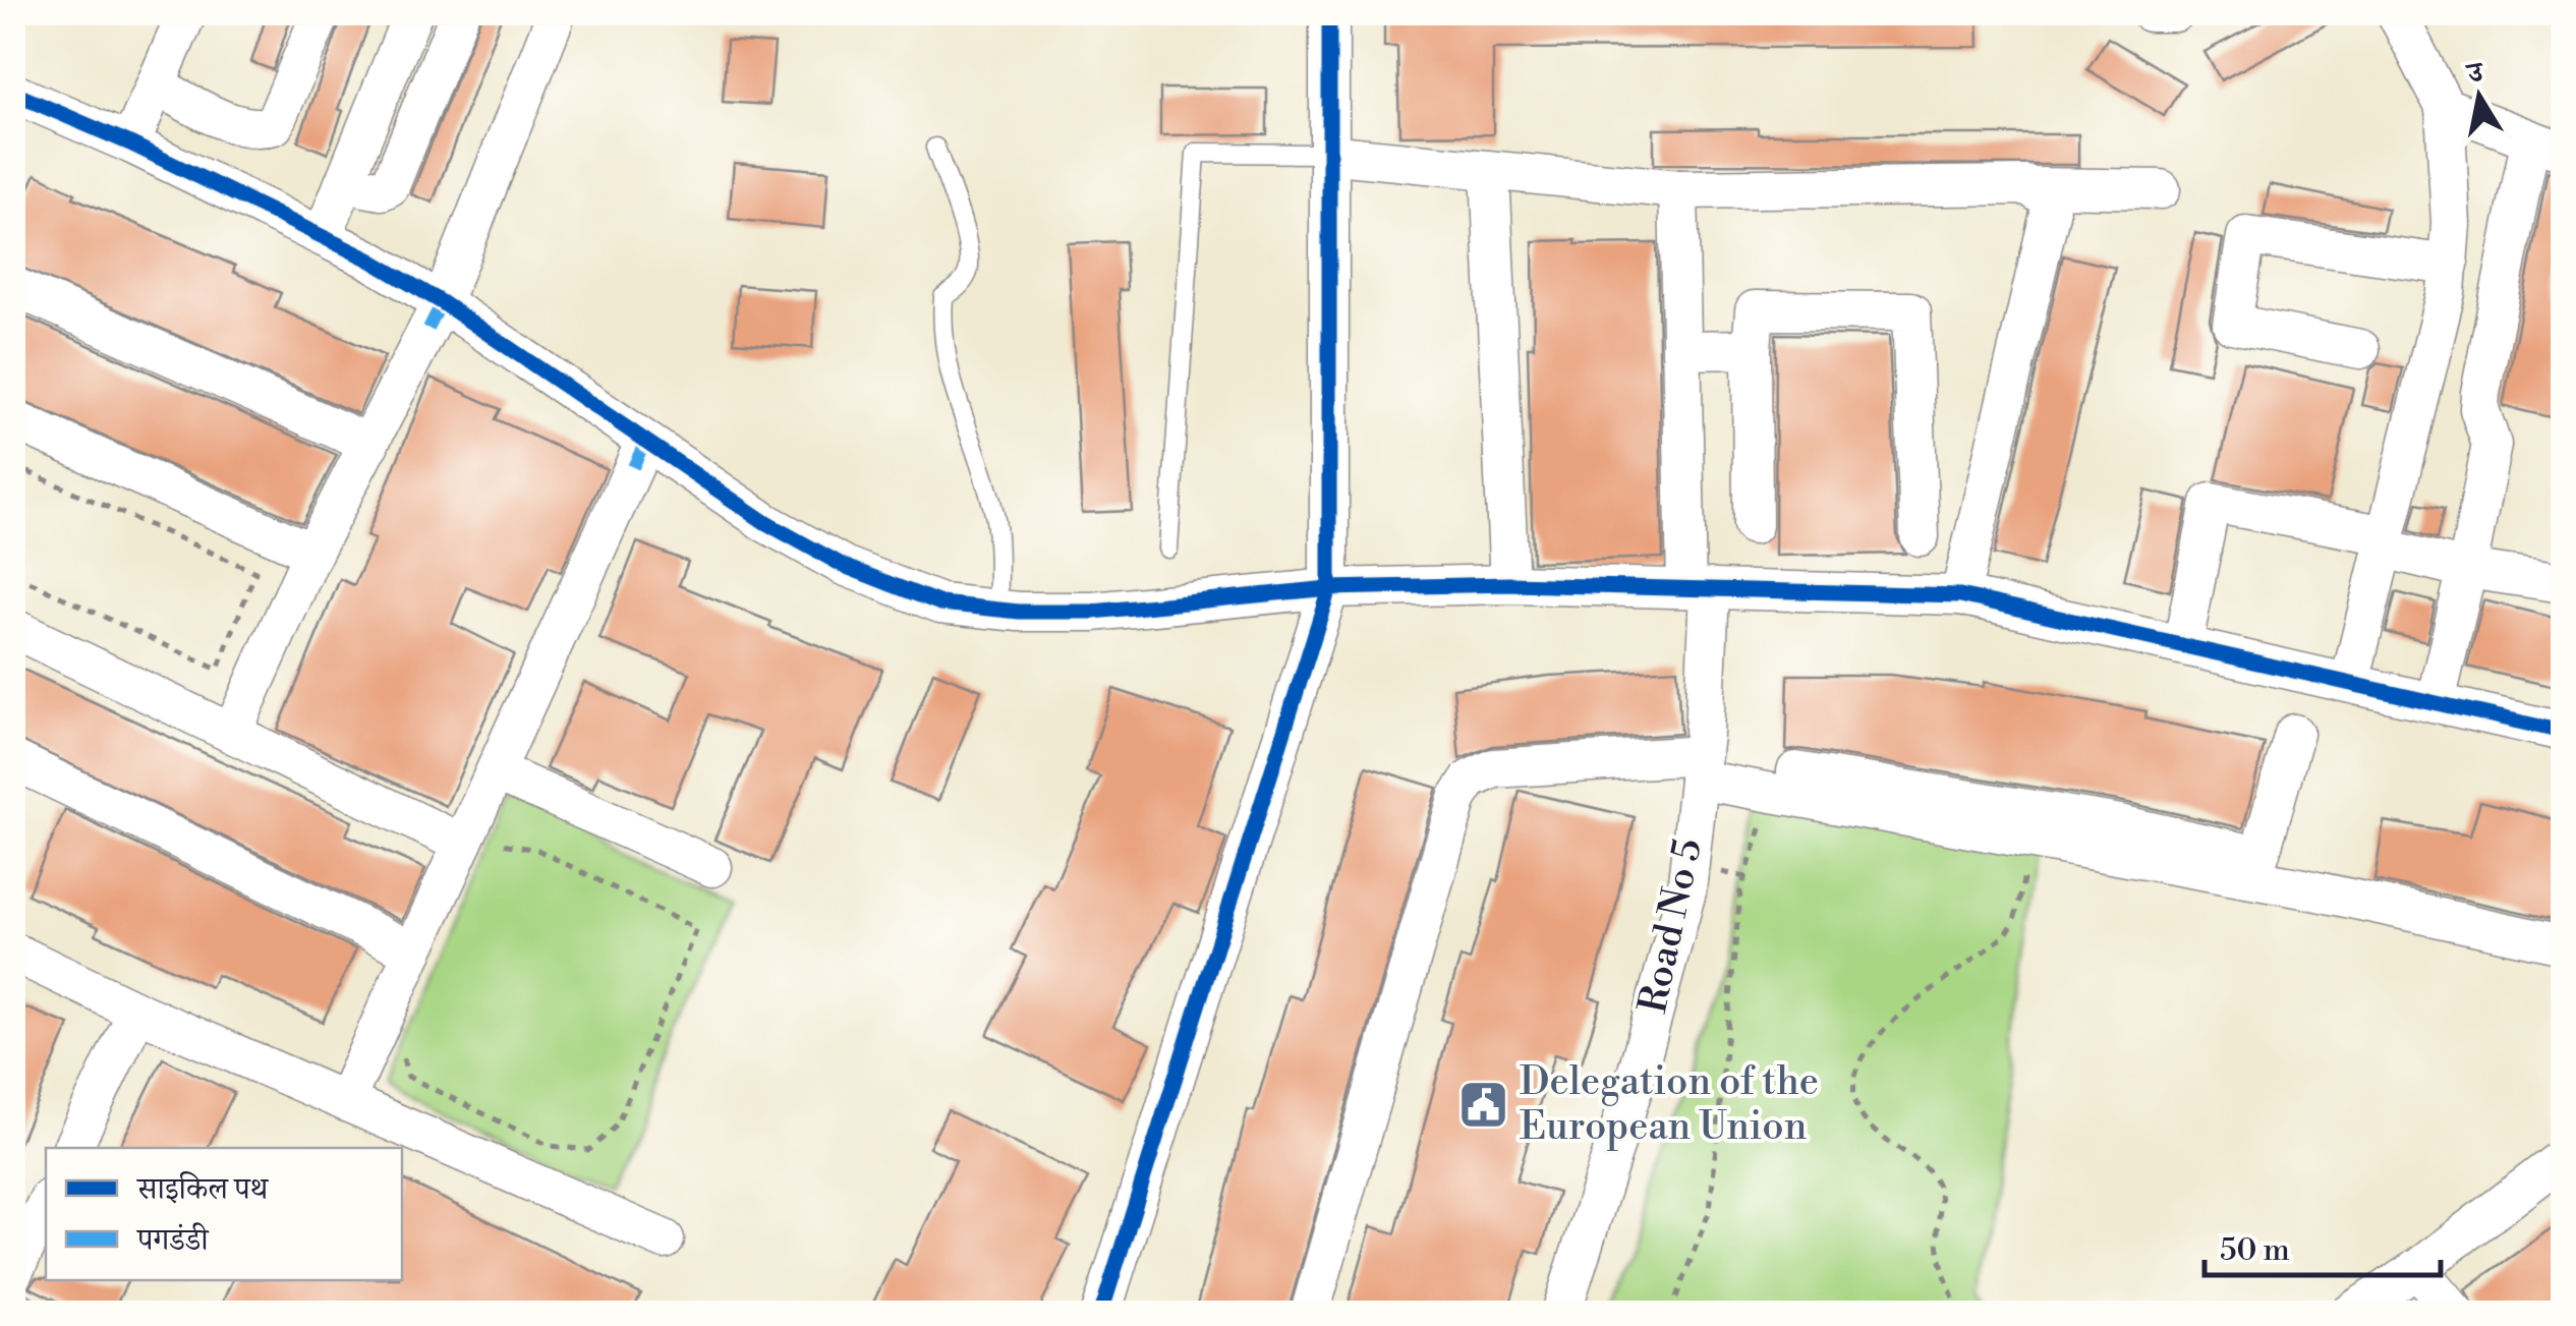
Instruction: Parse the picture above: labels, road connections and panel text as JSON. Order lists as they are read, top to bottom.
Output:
{
  "streets": {
    "street": ["Road No 5"]
  },
  "places": {
    "public building": ["Delegation of the European Union"]
  },
  "legend": ["साइकिल पथ", "पगडंडी"],
  "scale_bar": "50 m",
  "north": "top"
}
